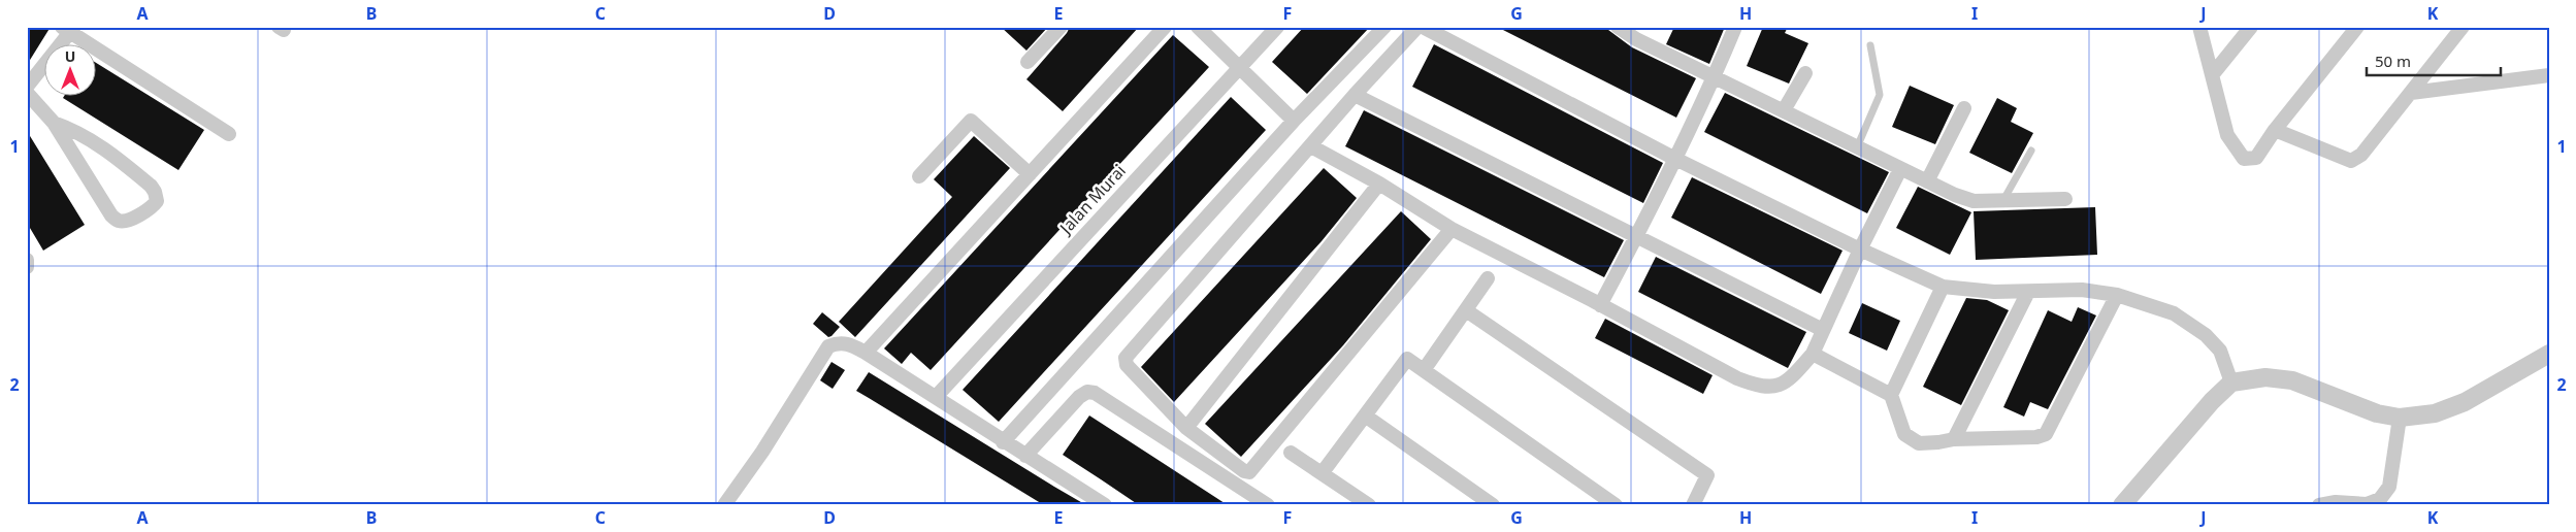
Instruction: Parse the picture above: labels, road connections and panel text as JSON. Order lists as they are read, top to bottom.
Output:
{
  "streets": {
    "street": ["Jalan Murai"]
  },
  "scale_bar": "50 m",
  "north": "top",
  "grid": {
    "columns": [
      "A",
      "B",
      "C",
      "D",
      "E",
      "F",
      "G",
      "H",
      "I",
      "J",
      "K"
    ],
    "rows": ["1", "2"]
  }
}
